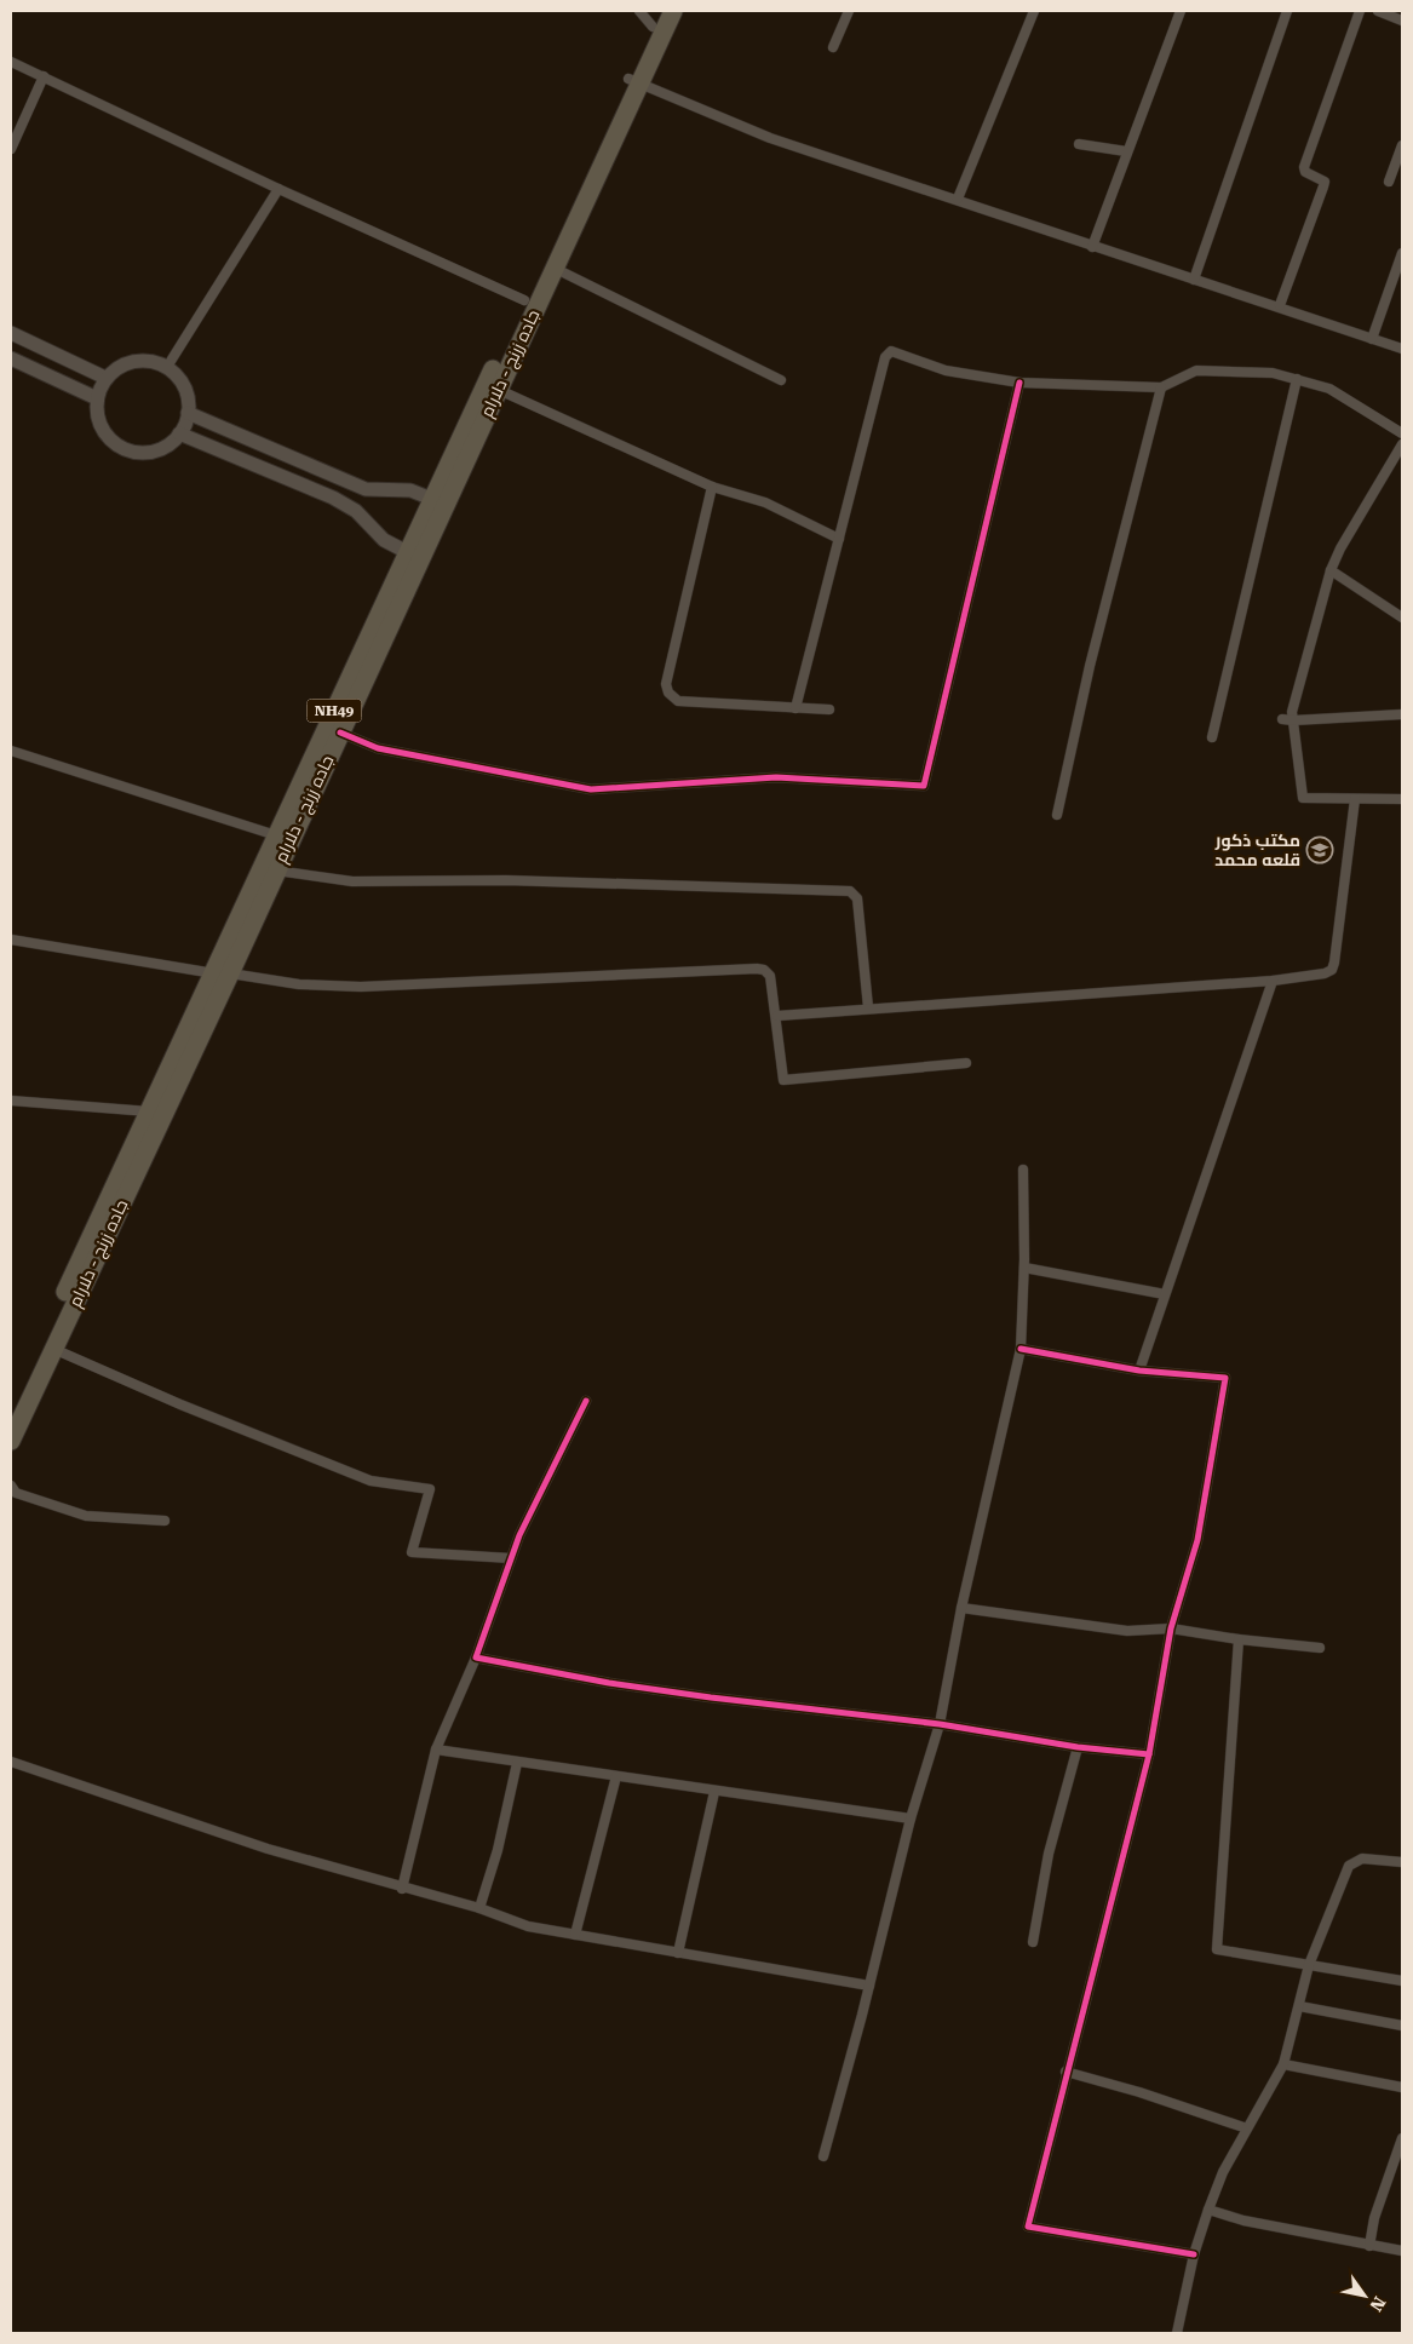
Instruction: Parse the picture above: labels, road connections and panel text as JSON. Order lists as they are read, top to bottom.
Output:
{
  "streets": {
    "highway": ["جاده زرنج - دلارام", "NH49"]
  },
  "places": {
    "school or university": ["مکتب ذکور قلعه محمد"]
  },
  "north": "bottom right"
}
